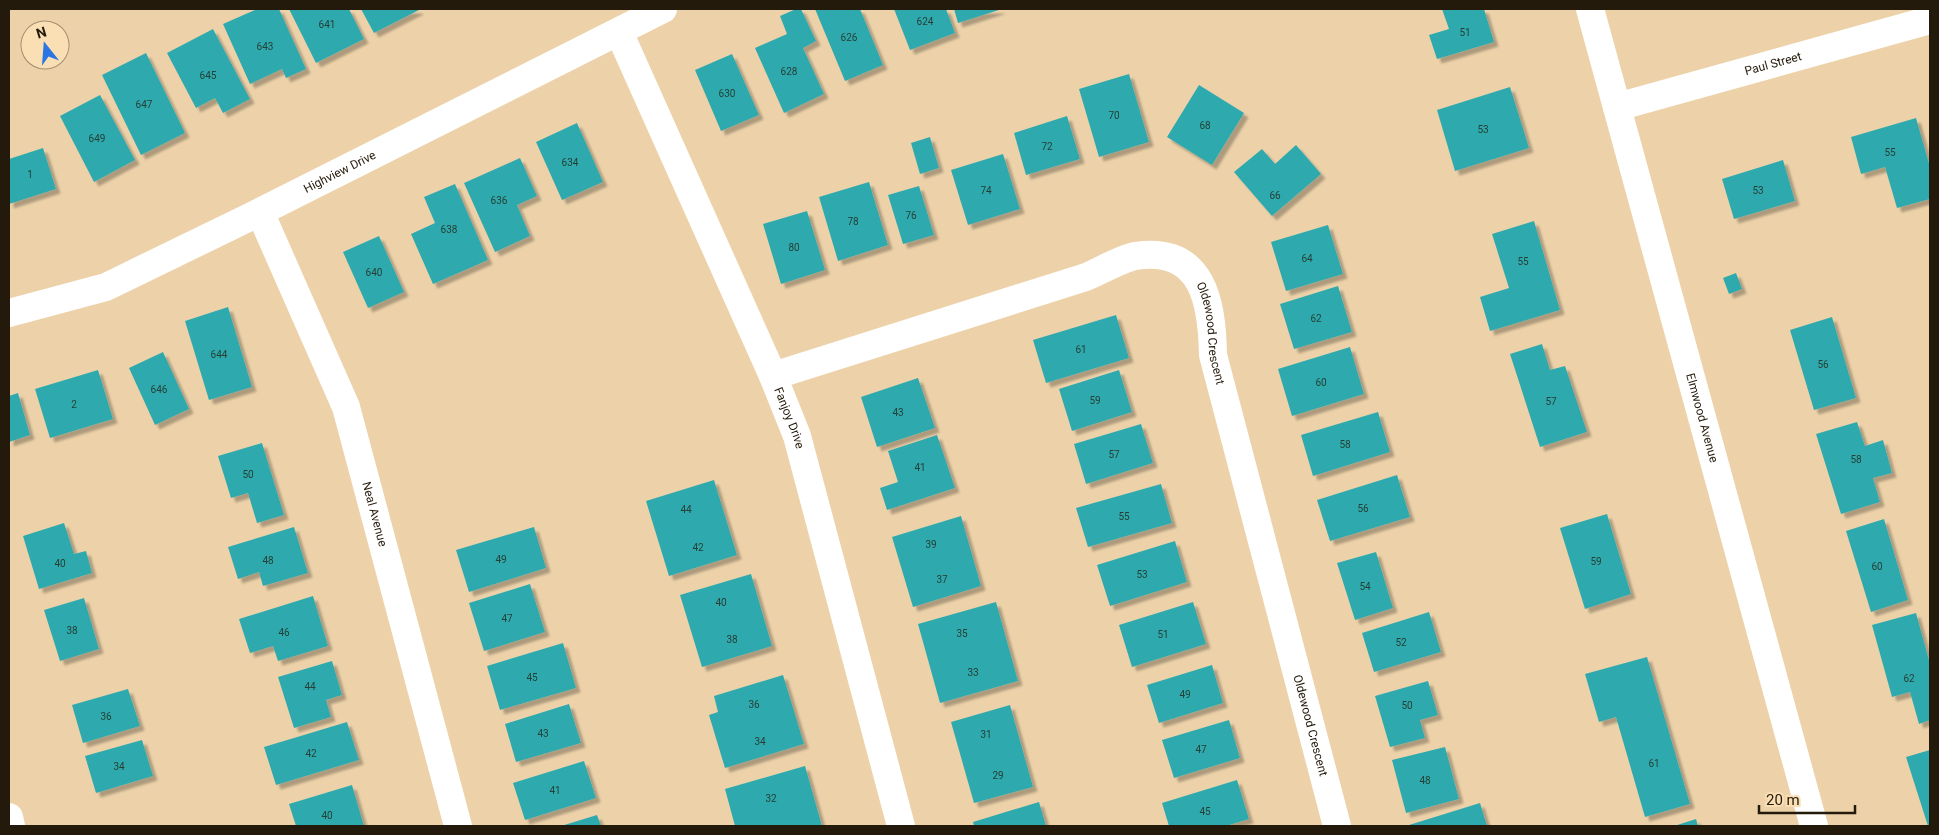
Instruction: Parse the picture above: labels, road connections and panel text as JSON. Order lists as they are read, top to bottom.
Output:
{
  "streets": {
    "street": [
      "Paul Street",
      "Highview Drive",
      "Oldewood Crescent",
      "Elmwood Avenue",
      "Fanjoy Drive",
      "Neal Avenue"
    ]
  },
  "crossings": [
    ["Paul Street", "Elmwood Avenue"],
    ["Highview Drive", "Fanjoy Drive"],
    ["Highview Drive", "Neal Avenue"],
    ["Oldewood Crescent", "Fanjoy Drive"]
  ],
  "house_numbers": [
    "624",
    "641",
    "51",
    "626",
    "643",
    "628",
    "645",
    "630",
    "647",
    "70",
    "68",
    "53",
    "649",
    "72",
    "55",
    "634",
    "1",
    "74",
    "53",
    "66",
    "636",
    "76",
    "78",
    "638",
    "80",
    "64",
    "55",
    "640",
    "62",
    "61",
    "644",
    "56",
    "60",
    "646",
    "59",
    "57",
    "2",
    "43",
    "58",
    "57",
    "58",
    "41",
    "50",
    "56",
    "44",
    "55",
    "39",
    "42",
    "49",
    "48",
    "59",
    "40",
    "60",
    "53",
    "37",
    "54",
    "40",
    "47",
    "38",
    "46",
    "35",
    "51",
    "38",
    "52",
    "33",
    "45",
    "62",
    "44",
    "49",
    "36",
    "50",
    "36",
    "43",
    "31",
    "34",
    "47",
    "42",
    "61",
    "34",
    "29",
    "48",
    "41",
    "32",
    "45",
    "40"
  ],
  "scale_bar": "20 m",
  "north": "top"
}
